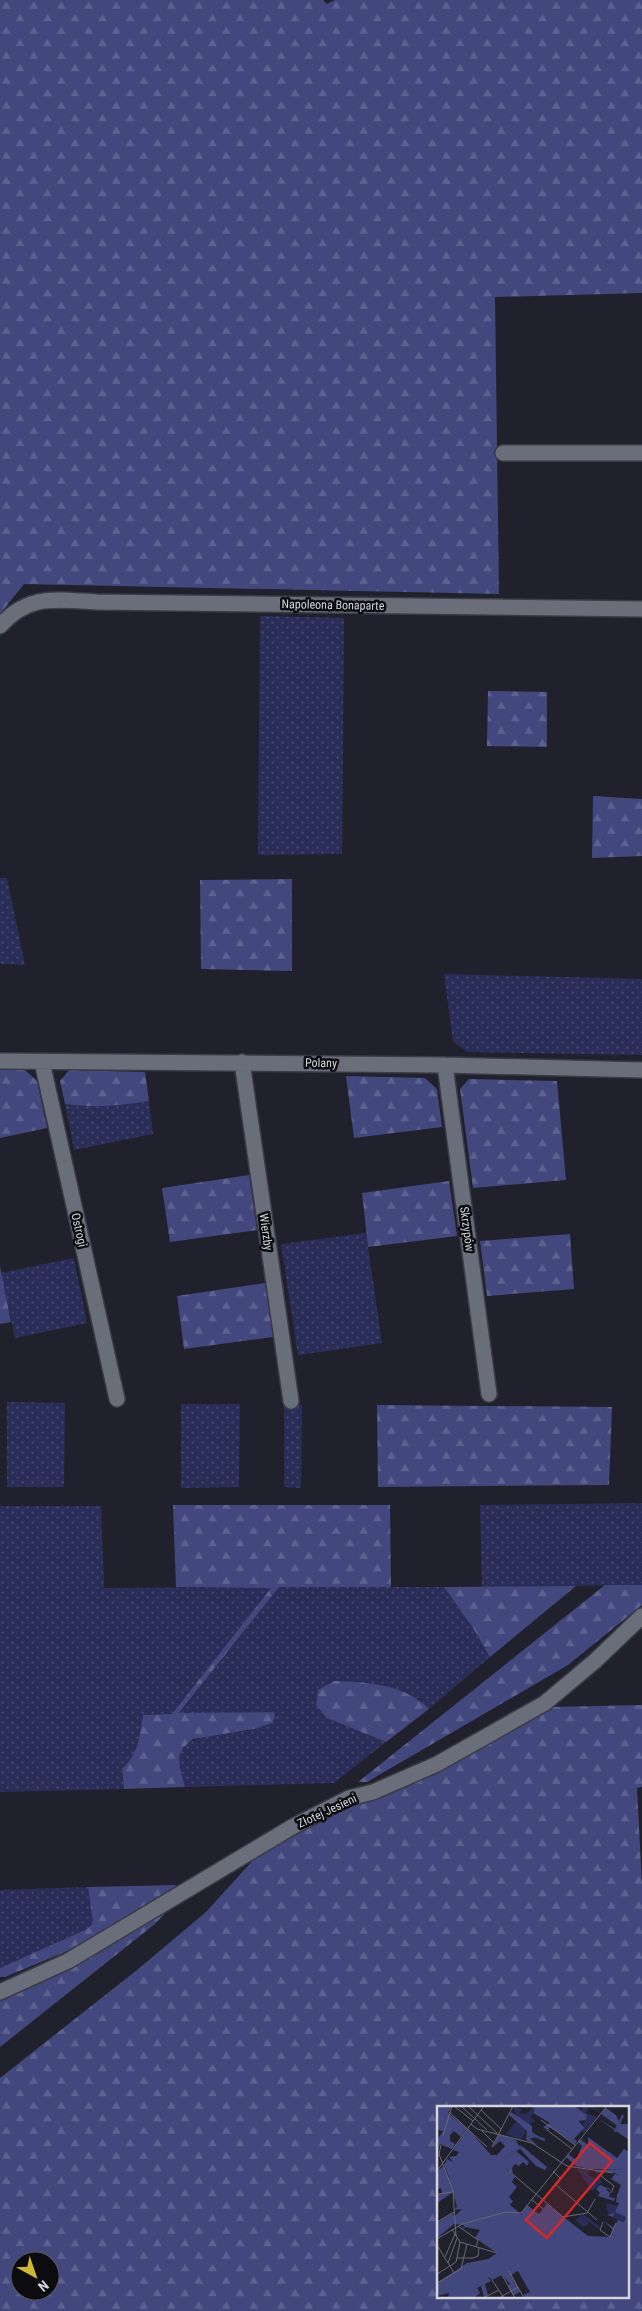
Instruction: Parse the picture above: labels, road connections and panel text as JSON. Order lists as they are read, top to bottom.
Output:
{
  "streets": {
    "street": [
      "Napoleona Bonaparte",
      "Polany",
      "Skrzypów",
      "Ostrogi",
      "Wierzby",
      "Złotej Jesieni"
    ]
  },
  "crossings": [
    ["Polany", "Skrzypów"],
    ["Polany", "Ostrogi"],
    ["Polany", "Wierzby"]
  ],
  "north": "bottom right"
}
